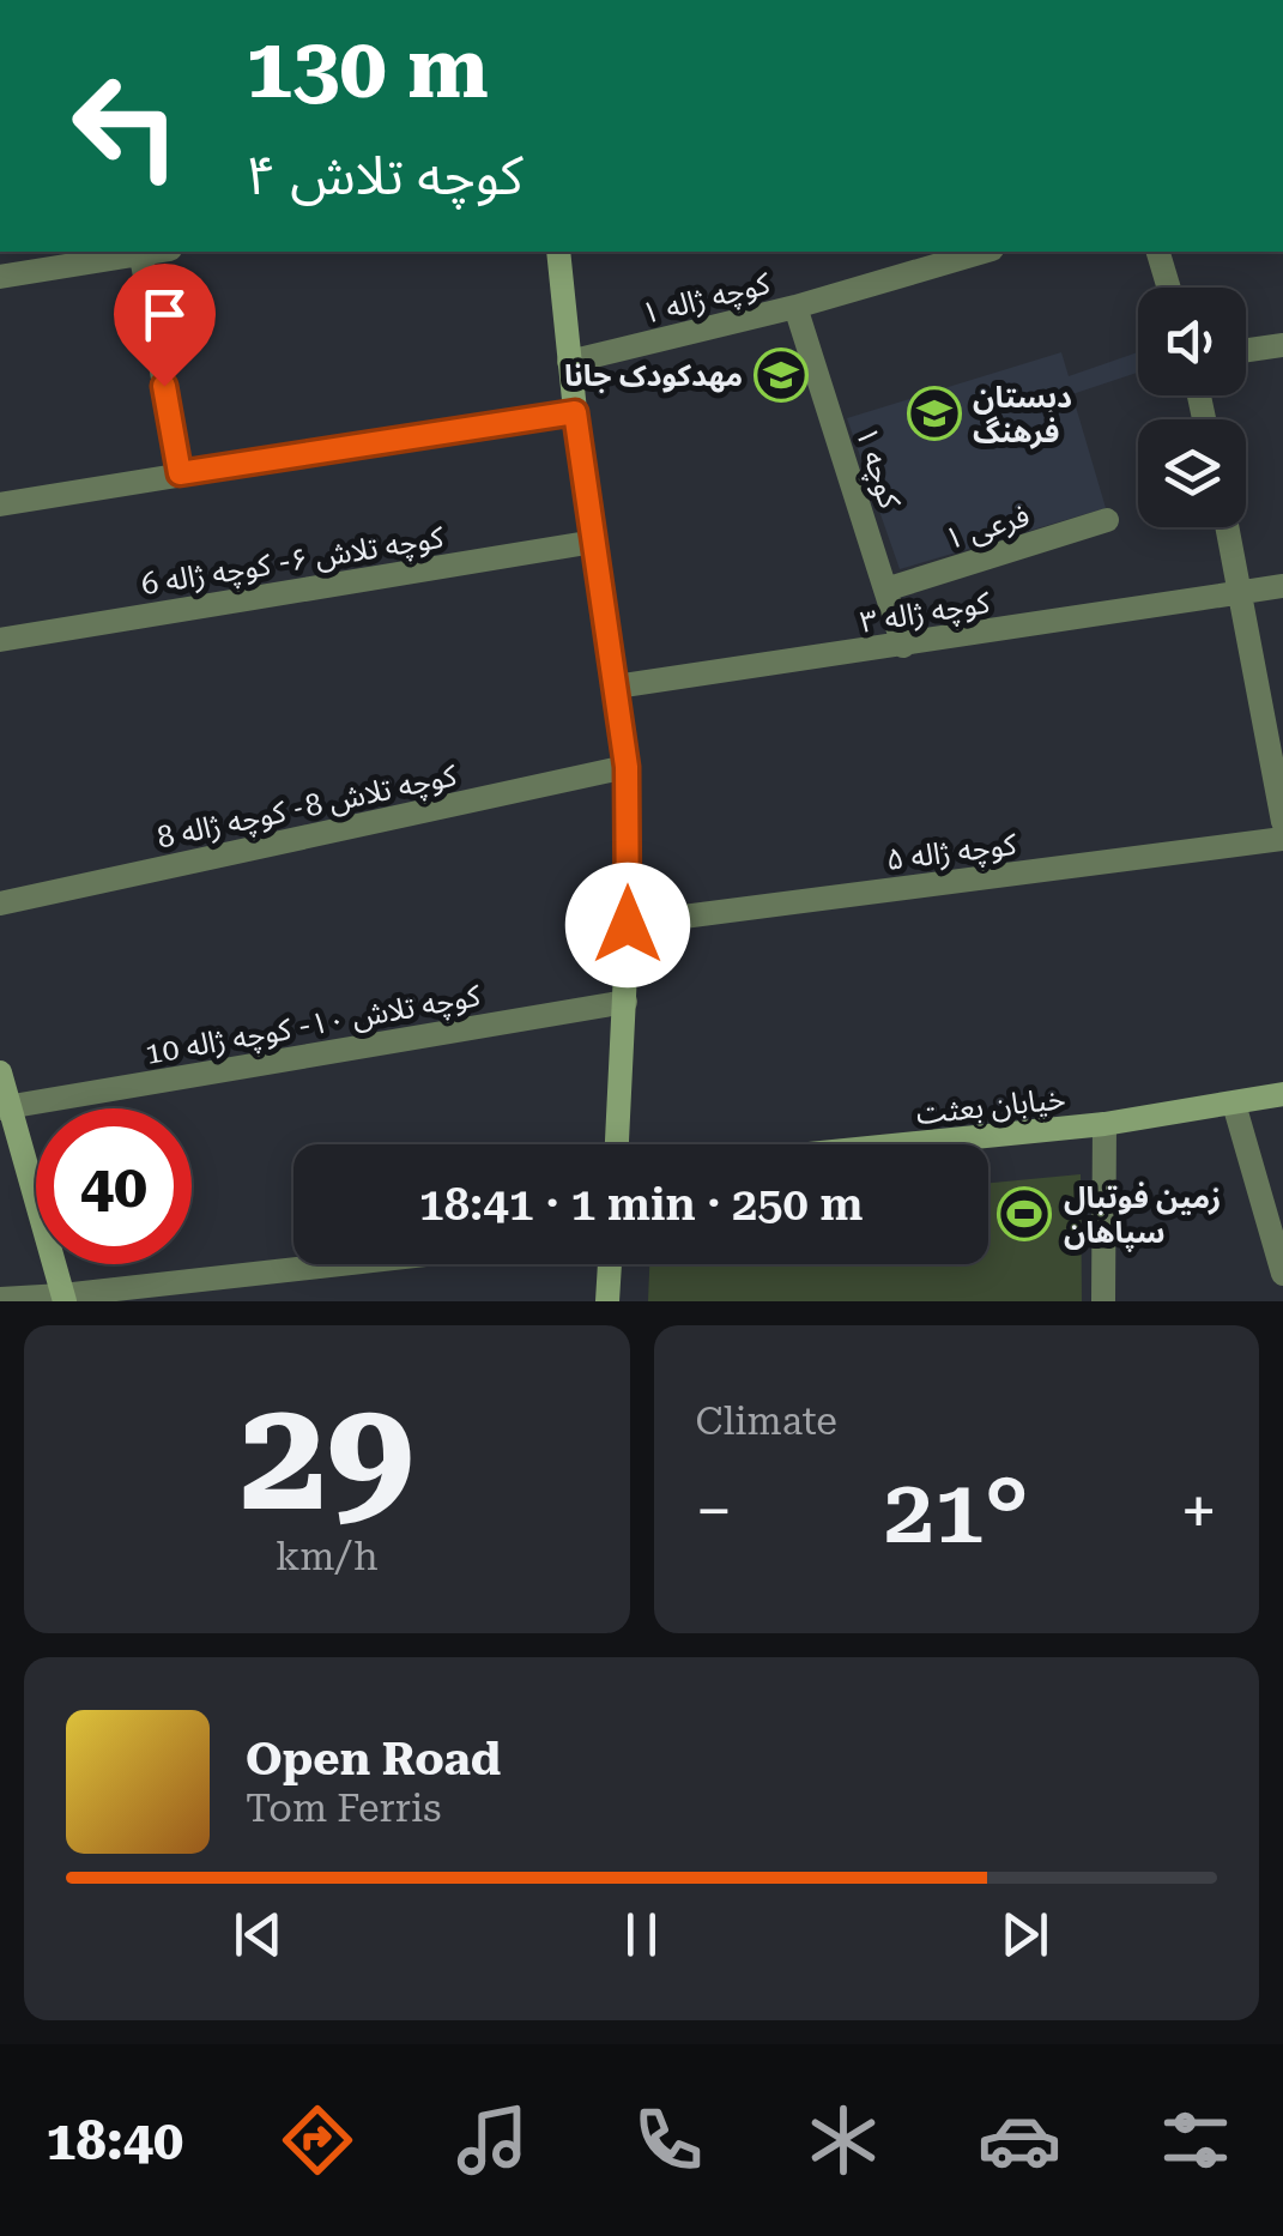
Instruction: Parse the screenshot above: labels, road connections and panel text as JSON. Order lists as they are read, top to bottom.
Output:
{
  "streets": {
    "street": [
      "کوچه ژاله ۱",
      "کوچه ۱",
      "فرعی ۱",
      "کوچه تلاش ۶- کوچه ژاله 6",
      "کوچه ژاله ۳",
      "کوچه تلاش 8- کوچه ژاله 8",
      "کوچه ژاله ۵",
      "کوچه تلاش ۱۰- کوچه ژاله 10",
      "خیابان بعثت"
    ]
  },
  "crossings": [
    ["کوچه ژاله ۱", "کوچه ۱"],
    ["کوچه ۱", "فرعی ۱"],
    ["کوچه ۱", "کوچه ژاله ۳"]
  ],
  "places": {
    "school or university": ["مهدکودک جانا", "دبستان فرهنگ"],
    "sports": ["زمین فوتبال سپاهان"]
  },
  "page": {
    "turn": ["130 m", "کوچه تلاش ۴"],
    "limit": "40",
    "trip": "18:41 · 1 min · 250 m",
    "tile": [
      ["29", "km/h"],
      "Climate"
    ],
    "heat": ["−", "21°", "+"],
    "song": ["Open Road", "Tom Ferris"],
    "tabs": "18:40"
  }
}
